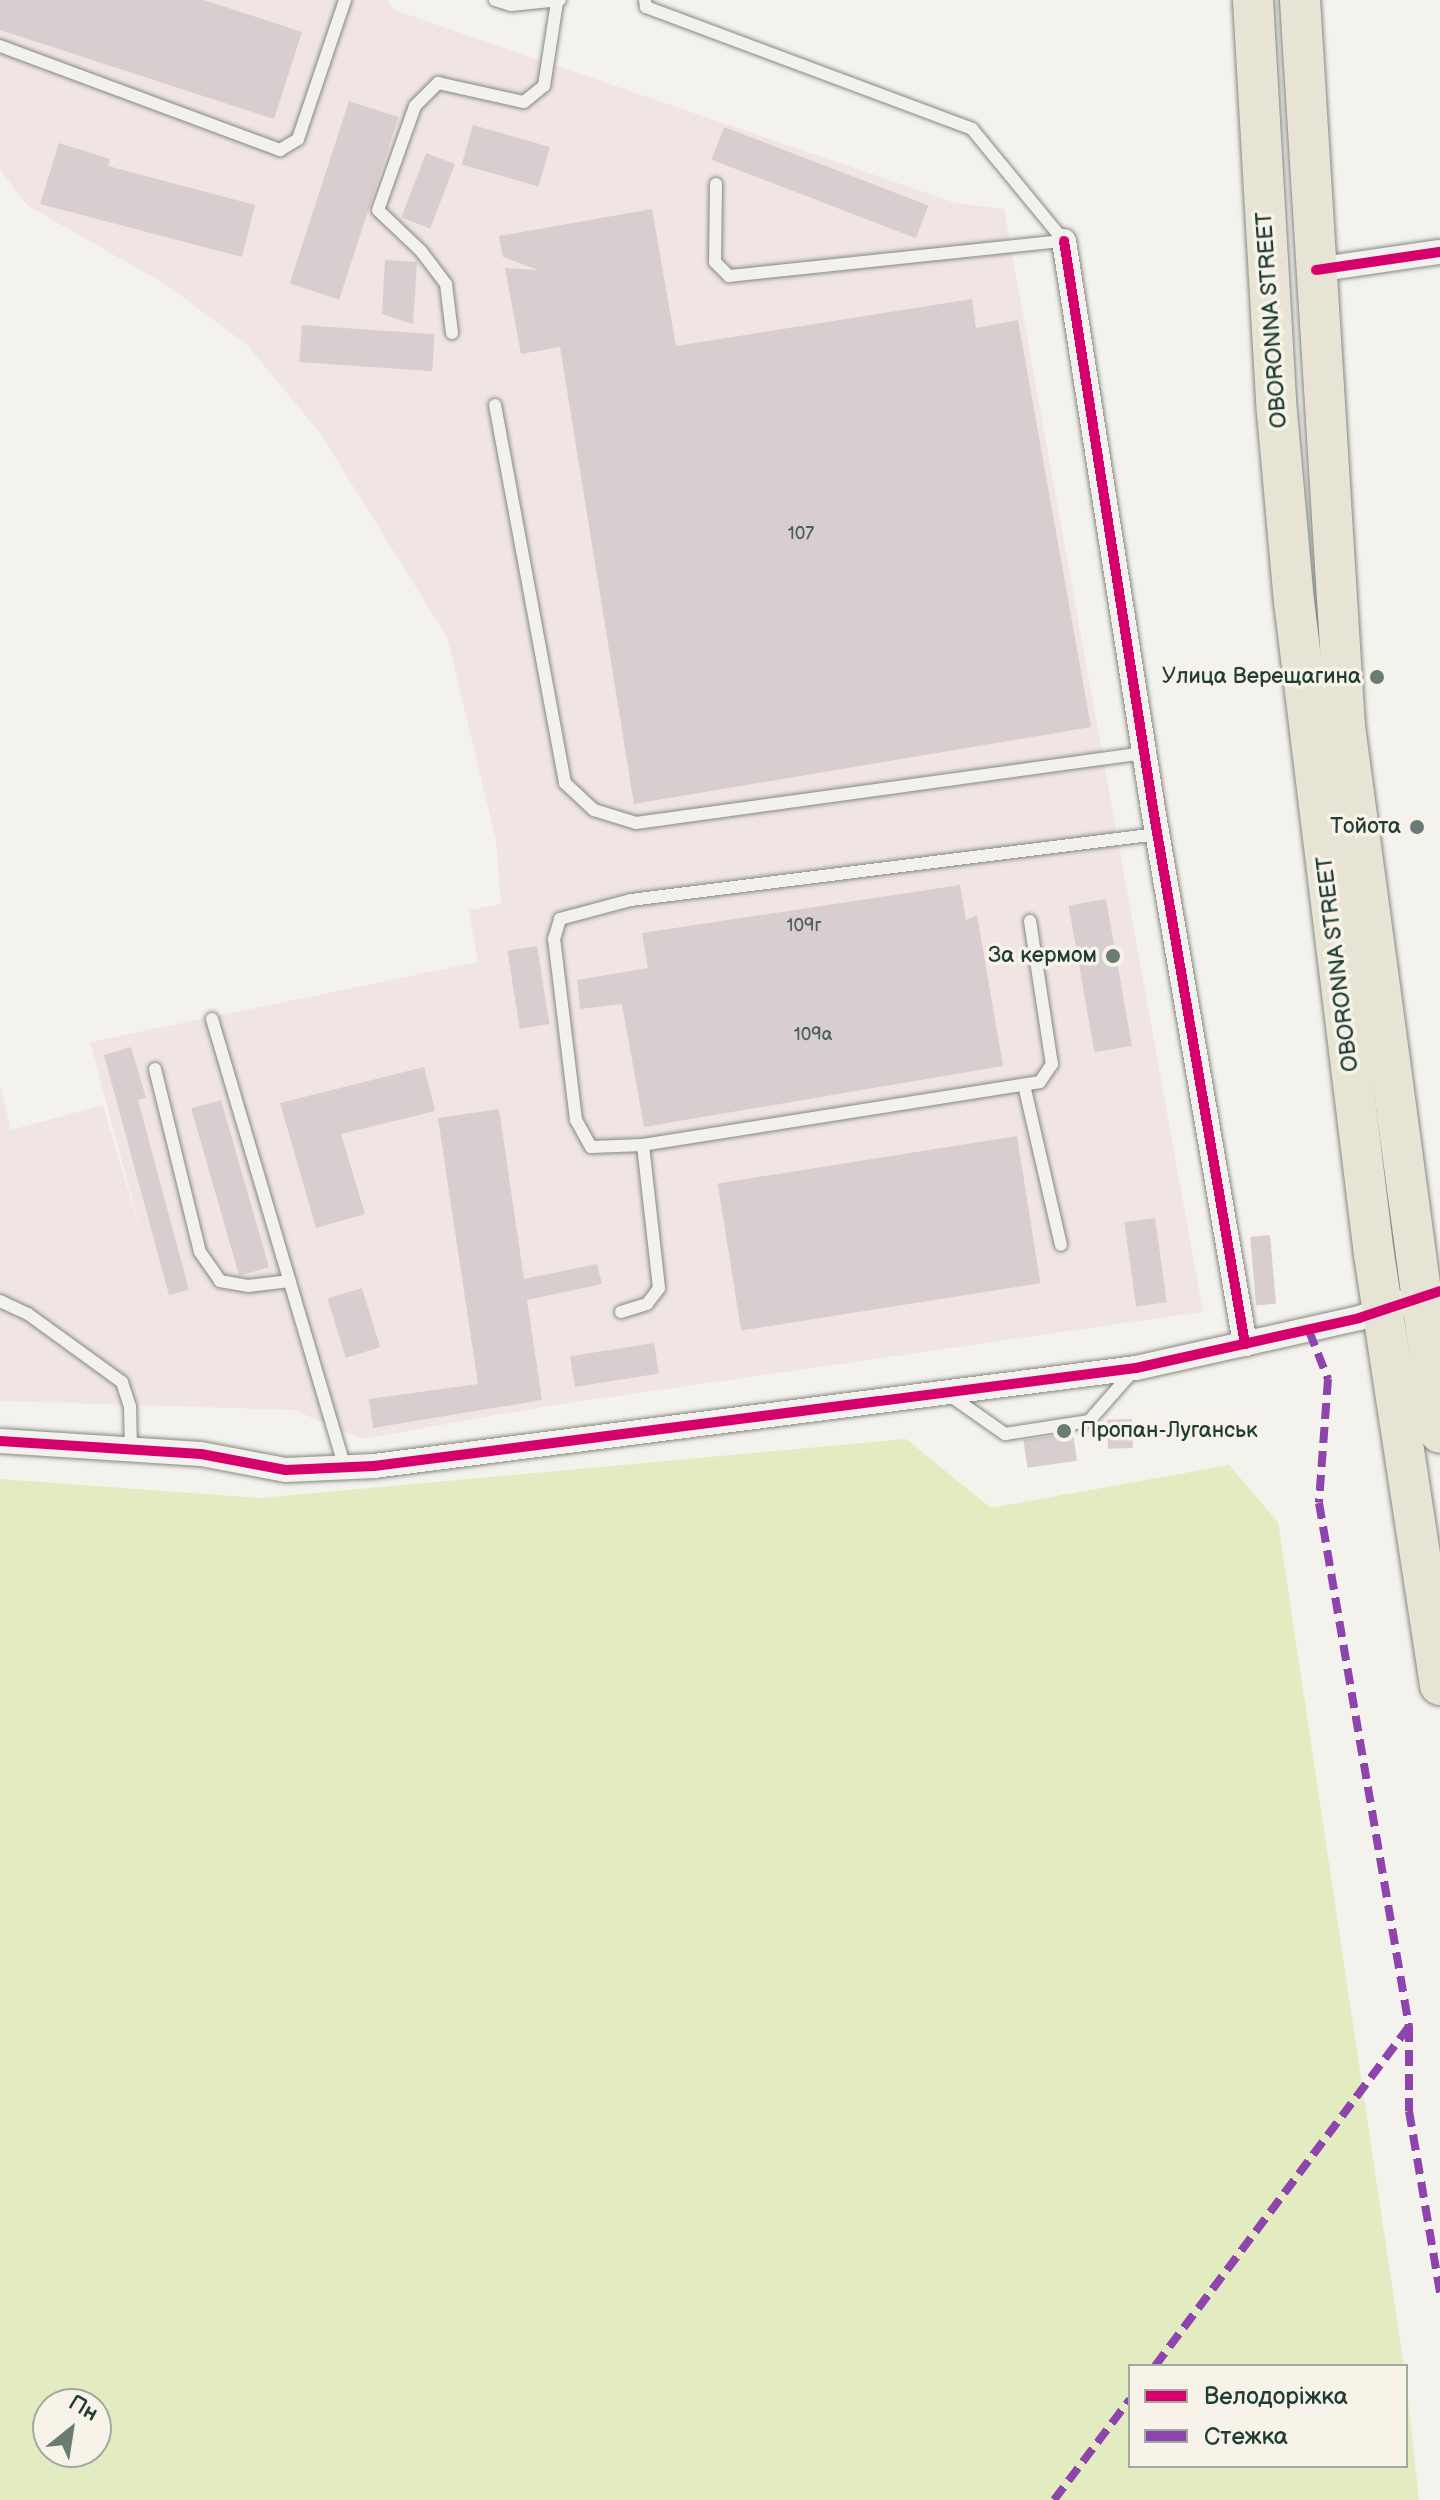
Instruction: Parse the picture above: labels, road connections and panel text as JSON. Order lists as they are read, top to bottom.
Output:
{
  "streets": {
    "main road": ["OBORONNA STREET"]
  },
  "places": [
    "Улица Верещагина",
    "Тойота",
    "За кермом",
    "Пропан-Луганськ"
  ],
  "house_numbers": ["107", "109г", "109а"],
  "legend": ["Велодоріжка", "Стежка"],
  "north": "top right"
}
